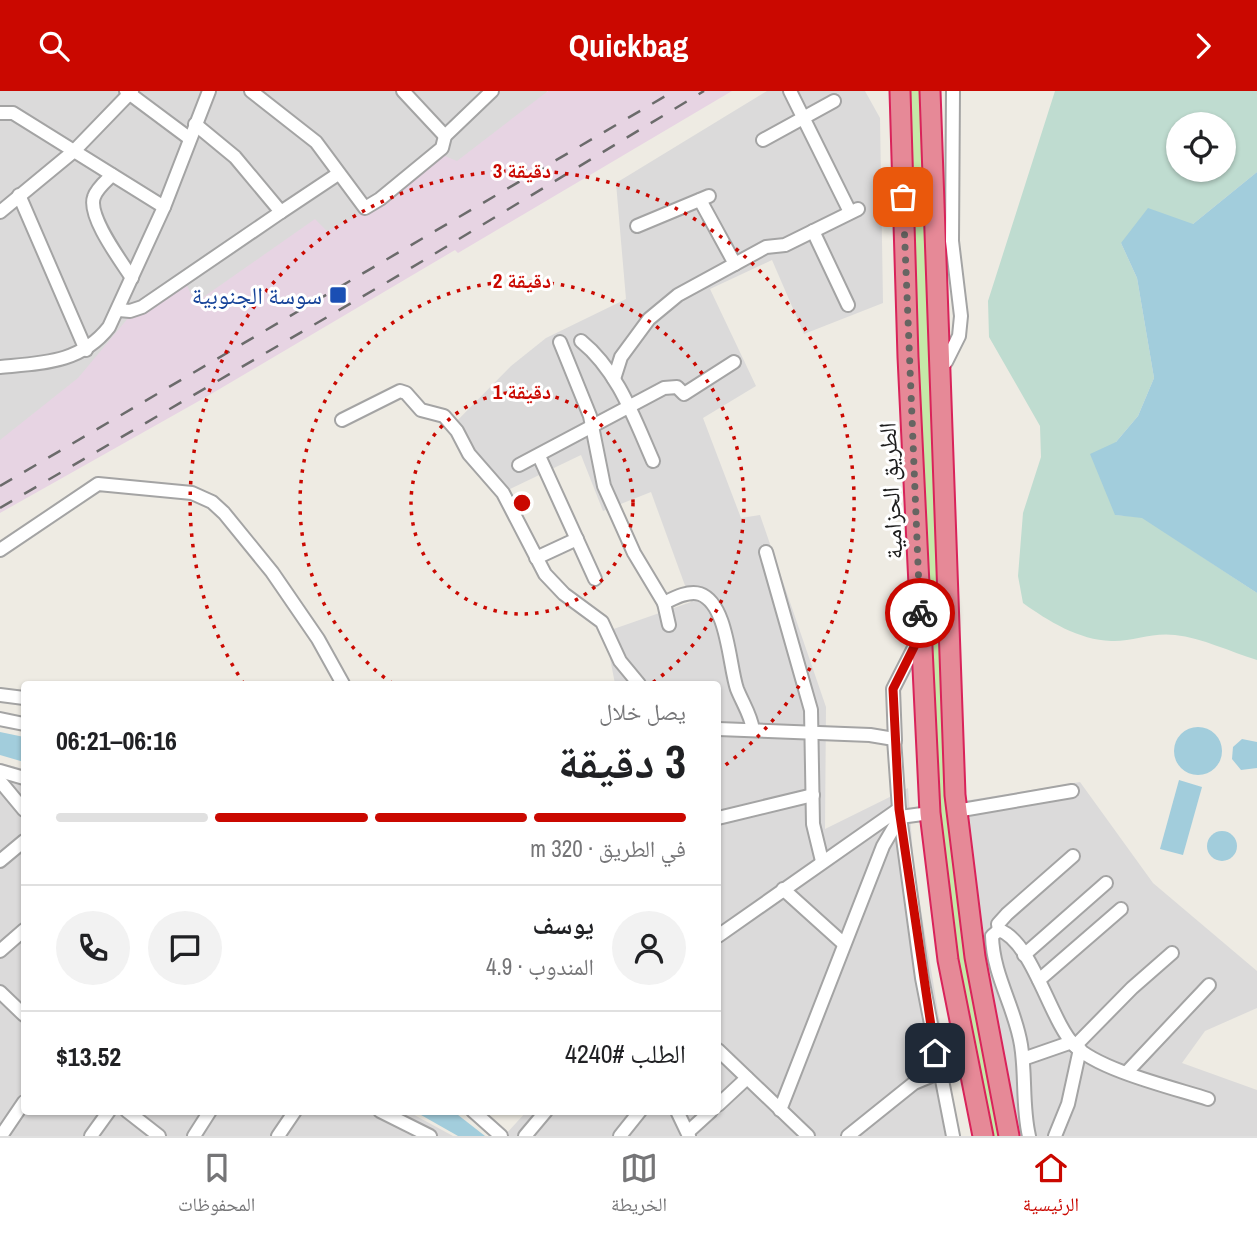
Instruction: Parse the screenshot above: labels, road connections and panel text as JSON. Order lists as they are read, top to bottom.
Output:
{
  "streets": {
    "highway": ["الطريق الحزامية"]
  },
  "places": {
    "transit": ["سوسة الجنوبية"]
  },
  "page": {
    "header": "Quickbag",
    "heading": ["3 دقيقة", "يصل خلال", "06:16–06:21"],
    "panel": [
      "يوسف",
      "المندوب · 4.9",
      "الطلب #4240",
      "$13.52"
    ],
    "bar": "في الطريق · 320 m",
    "tabs": ["الرئيسية", "الخريطة", "المحفوظات"]
  },
  "rings": ["3 دقيقة", "2 دقيقة", "1 دقيقة"]
}
